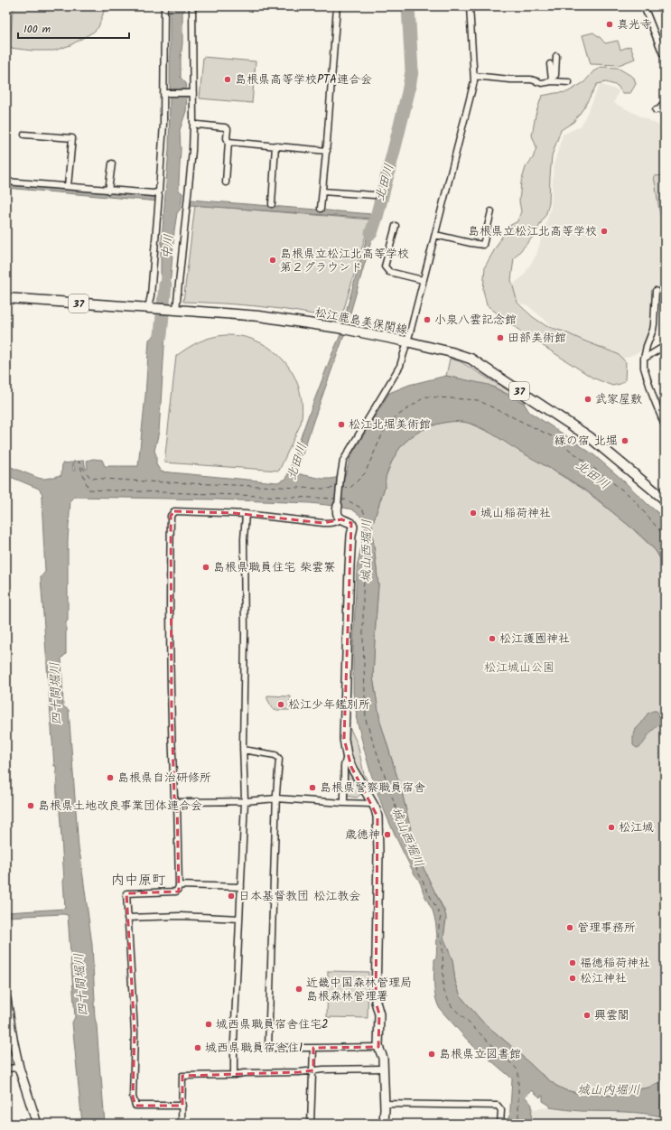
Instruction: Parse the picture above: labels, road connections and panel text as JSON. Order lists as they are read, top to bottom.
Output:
{
  "streets": {
    "main road": ["37", "松江鹿島美保関線"]
  },
  "districts": ["内中原町"],
  "water": [
    "北田川",
    "中川",
    "城山西堀川",
    "四十間堀川",
    "城山内堀川"
  ],
  "parks": ["松江城山公園"],
  "places": [
    "真光寺",
    "島根県高等学校PTA連合会",
    "島根県立松江北高等学校",
    "島根県立松江北高等学校 第２グラウンド",
    "小泉八雲記念館",
    "田部美術館",
    "武家屋敷",
    "松江北堀美術館",
    "縁の宿 北堀",
    "城山稲荷神社",
    "島根県職員住宅 柴雲寮",
    "松江護國神社",
    "松江少年鑑別所",
    "島根県自治研修所",
    "島根県警察職員宿舎",
    "島根県土地改良事業団体連合会",
    "松江城",
    "歳徳神",
    "日本基督教団 松江教会",
    "管理事務所",
    "福徳稲荷神社",
    "松江神社",
    "近畿中国森林管理局 島根森林管理署",
    "興雲閣",
    "城西県職員宿舎住宅2",
    "城西県職員宿舎住1",
    "島根県立図書館"
  ],
  "scale_bar": "100 m"
}
